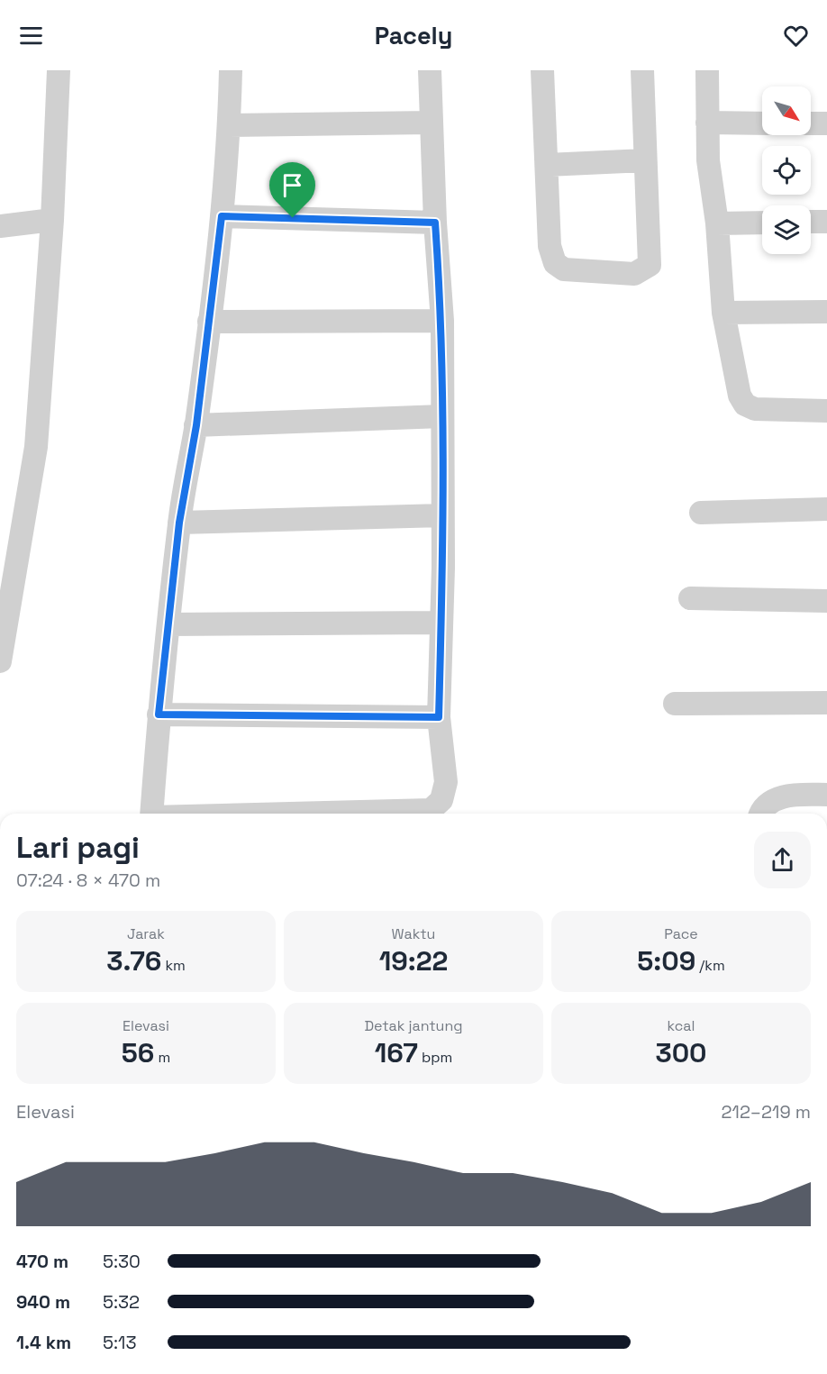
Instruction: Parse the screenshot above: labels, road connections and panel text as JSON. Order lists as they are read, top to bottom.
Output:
{
  "north": "bottom right",
  "page": {
    "header": "Pacely",
    "heading": ["Lari pagi", "07:24 · 8 × 470 m"],
    "stats": [
      ["Jarak", "3.76 km"],
      ["Waktu", "19:22"],
      ["Pace", "5:09 /km"],
      ["Elevasi", "56 m"],
      ["Detak jantung", "167 bpm"],
      ["kcal", "300"]
    ],
    "chart": ["Elevasi", "212–219 m"],
    "list": [
      {
        "name": "470 m",
        "note": "5:30"
      },
      {
        "name": "940 m",
        "note": "5:32"
      },
      {
        "name": "1.4 km",
        "note": "5:13"
      }
    ]
  }
}
